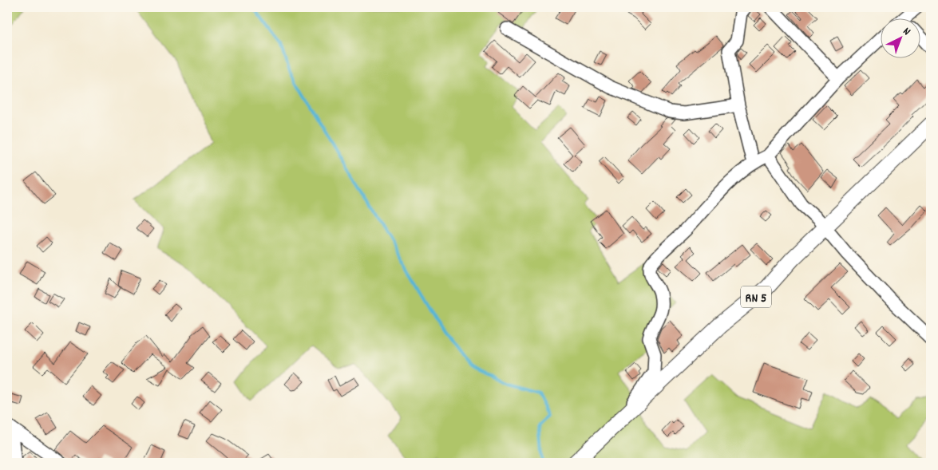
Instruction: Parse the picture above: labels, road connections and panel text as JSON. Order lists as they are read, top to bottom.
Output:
{
  "streets": {
    "main road": ["RN 5"]
  },
  "north": "top right"
}
